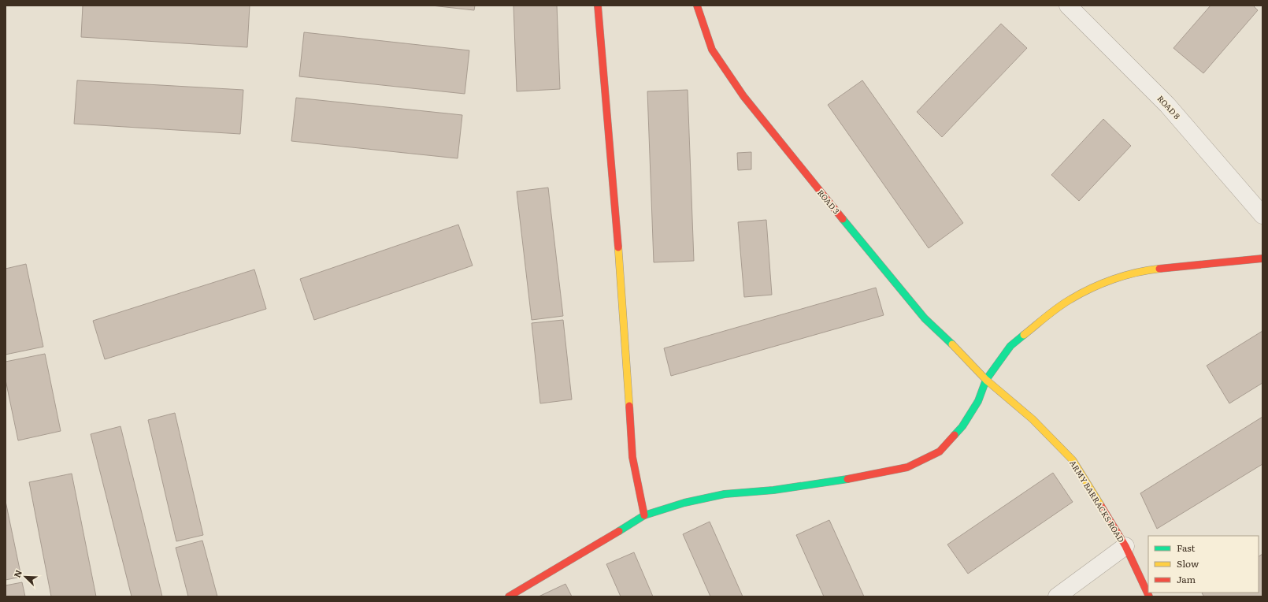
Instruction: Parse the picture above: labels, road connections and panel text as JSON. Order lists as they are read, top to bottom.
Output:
{
  "streets": {
    "street": ["ROAD 8", "ROAD 3", "ARMY BARRACKS ROAD"]
  },
  "crossings": [
    ["ROAD 3", "ARMY BARRACKS ROAD"]
  ],
  "legend": ["Fast", "Slow", "Jam"],
  "north": "top left"
}
